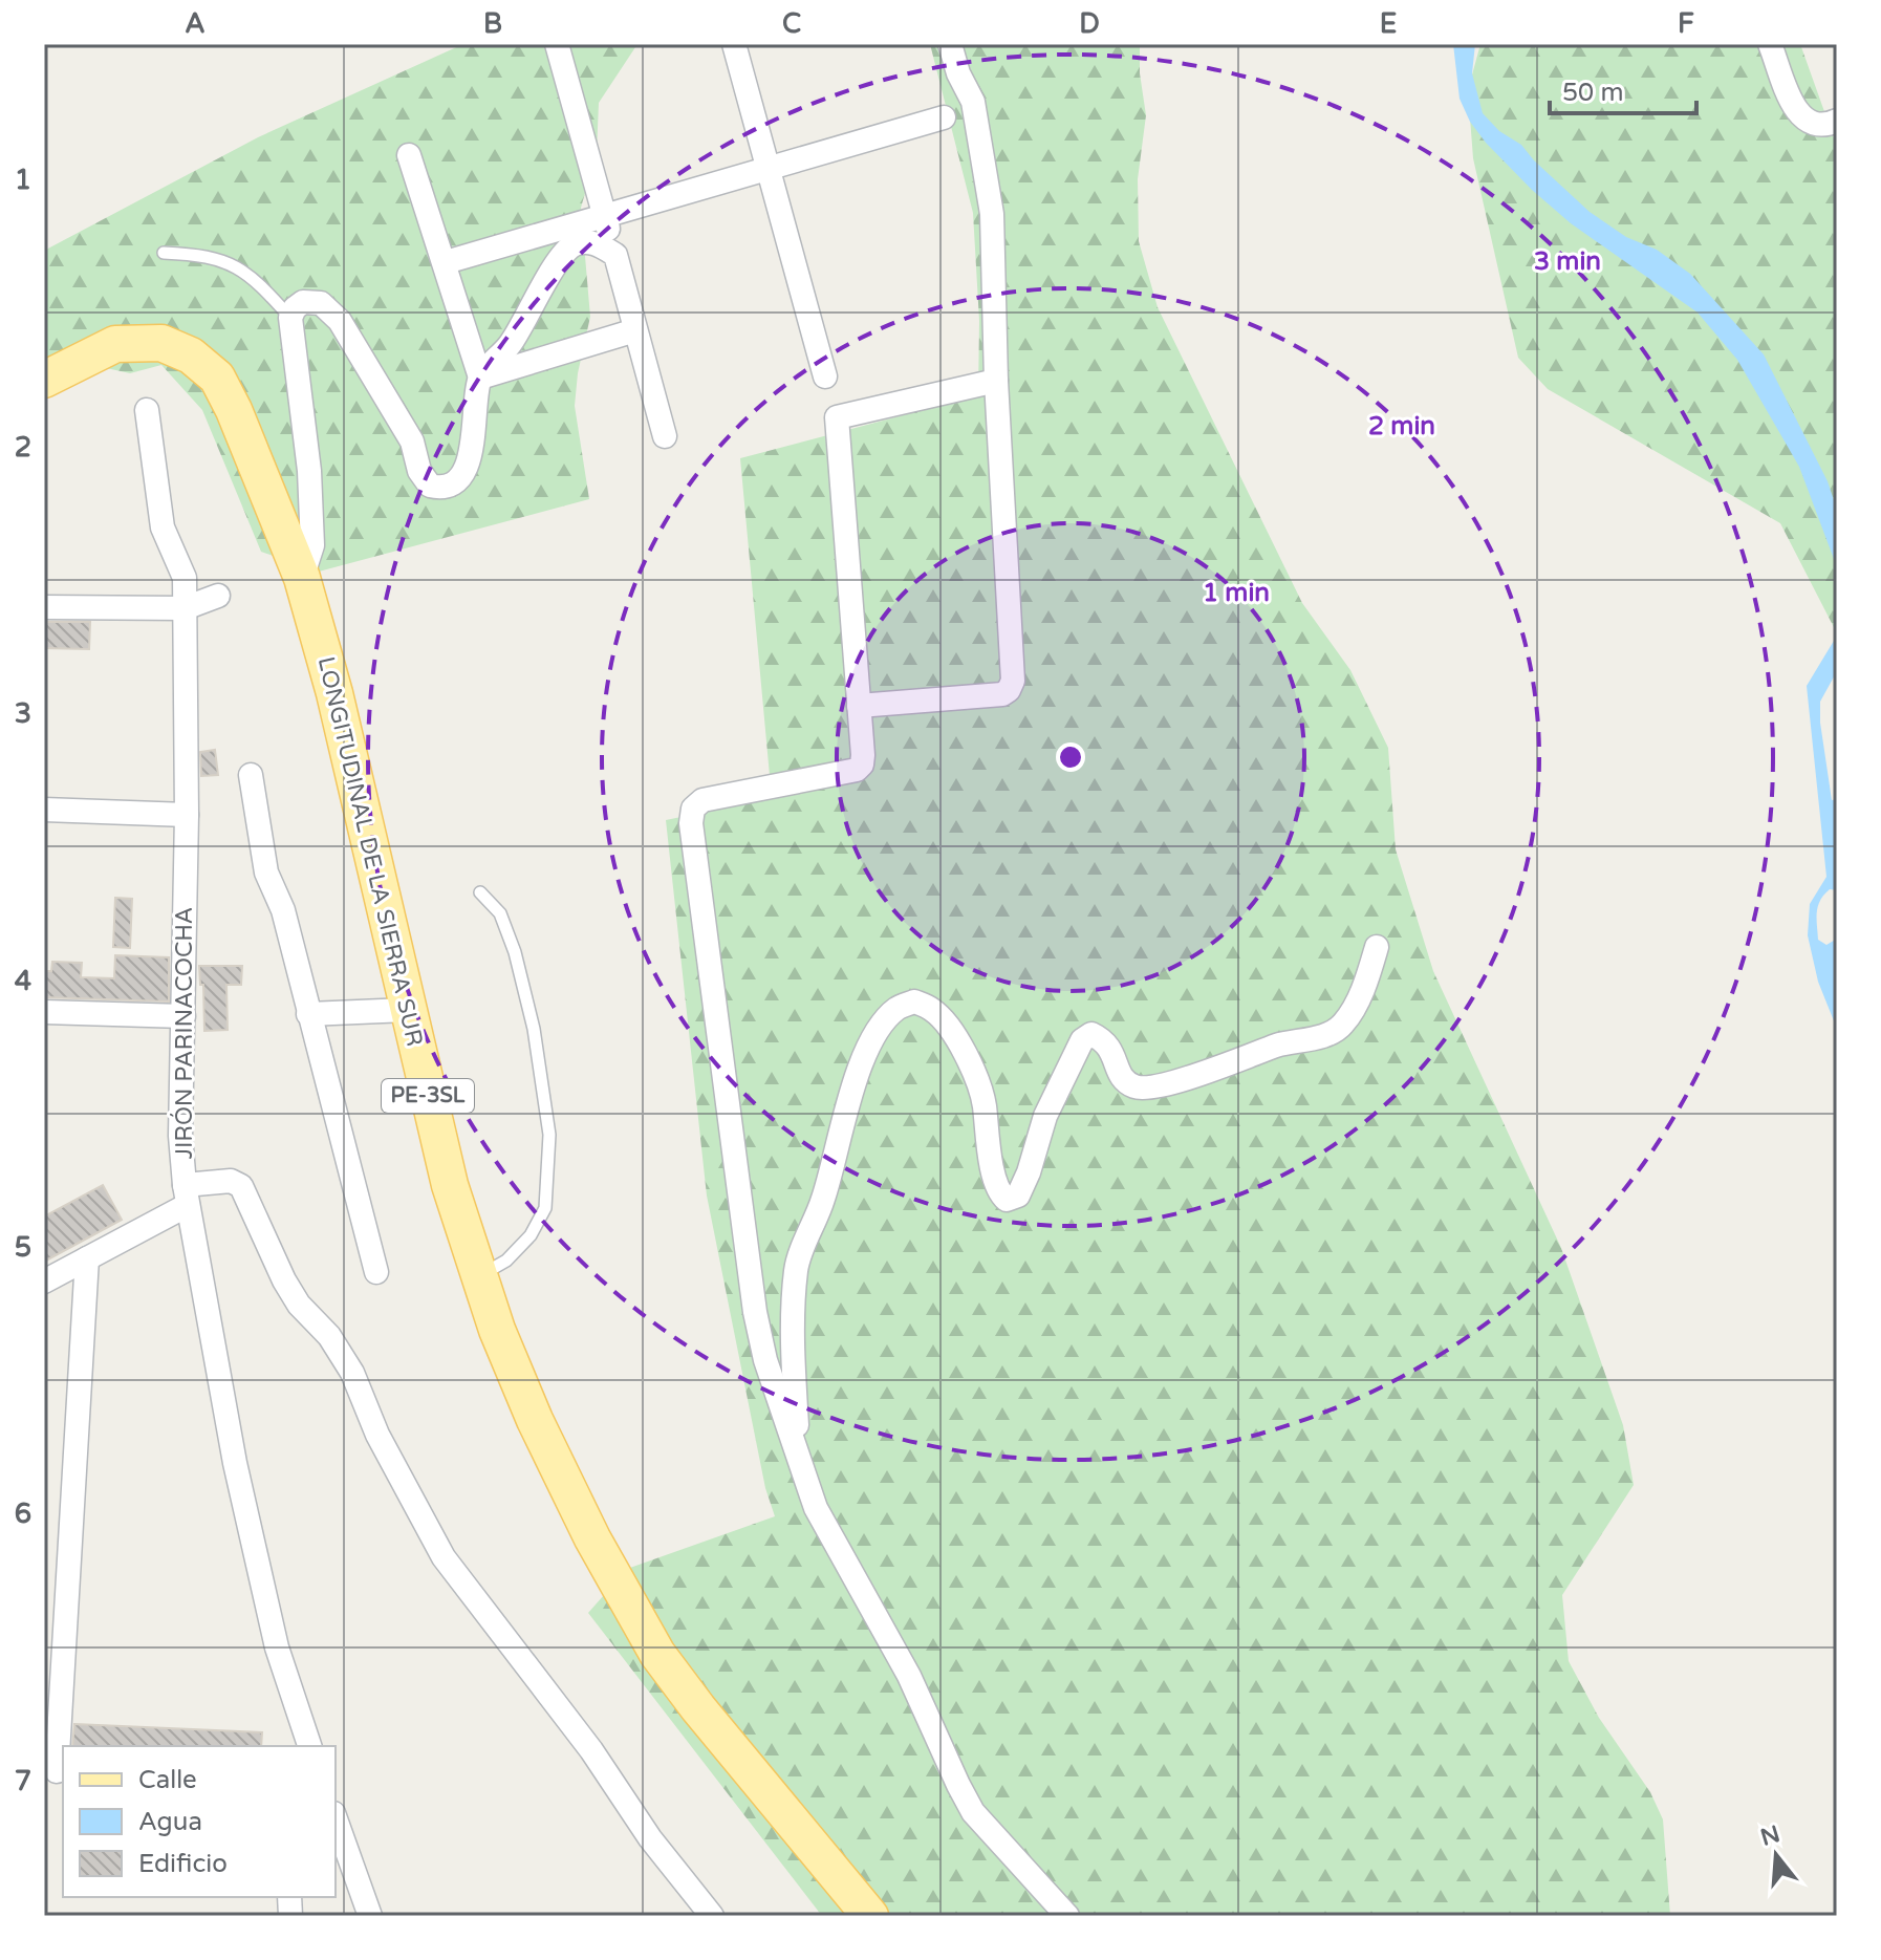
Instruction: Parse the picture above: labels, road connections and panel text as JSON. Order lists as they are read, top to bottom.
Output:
{
  "streets": {
    "main road": ["LONGITUDINAL DE LA SIERRA SUR", "PE-3SL"],
    "street": ["JIRÓN PARINACOCHA"]
  },
  "legend": ["Calle", "Agua", "Edificio"],
  "scale_bar": "50 m",
  "north": "top",
  "grid": {
    "columns": [
      "A",
      "B",
      "C",
      "D",
      "E",
      "F"
    ],
    "rows": [
      "1",
      "2",
      "3",
      "4",
      "5",
      "6",
      "7"
    ]
  },
  "rings": ["3 min", "2 min", "1 min"]
}
